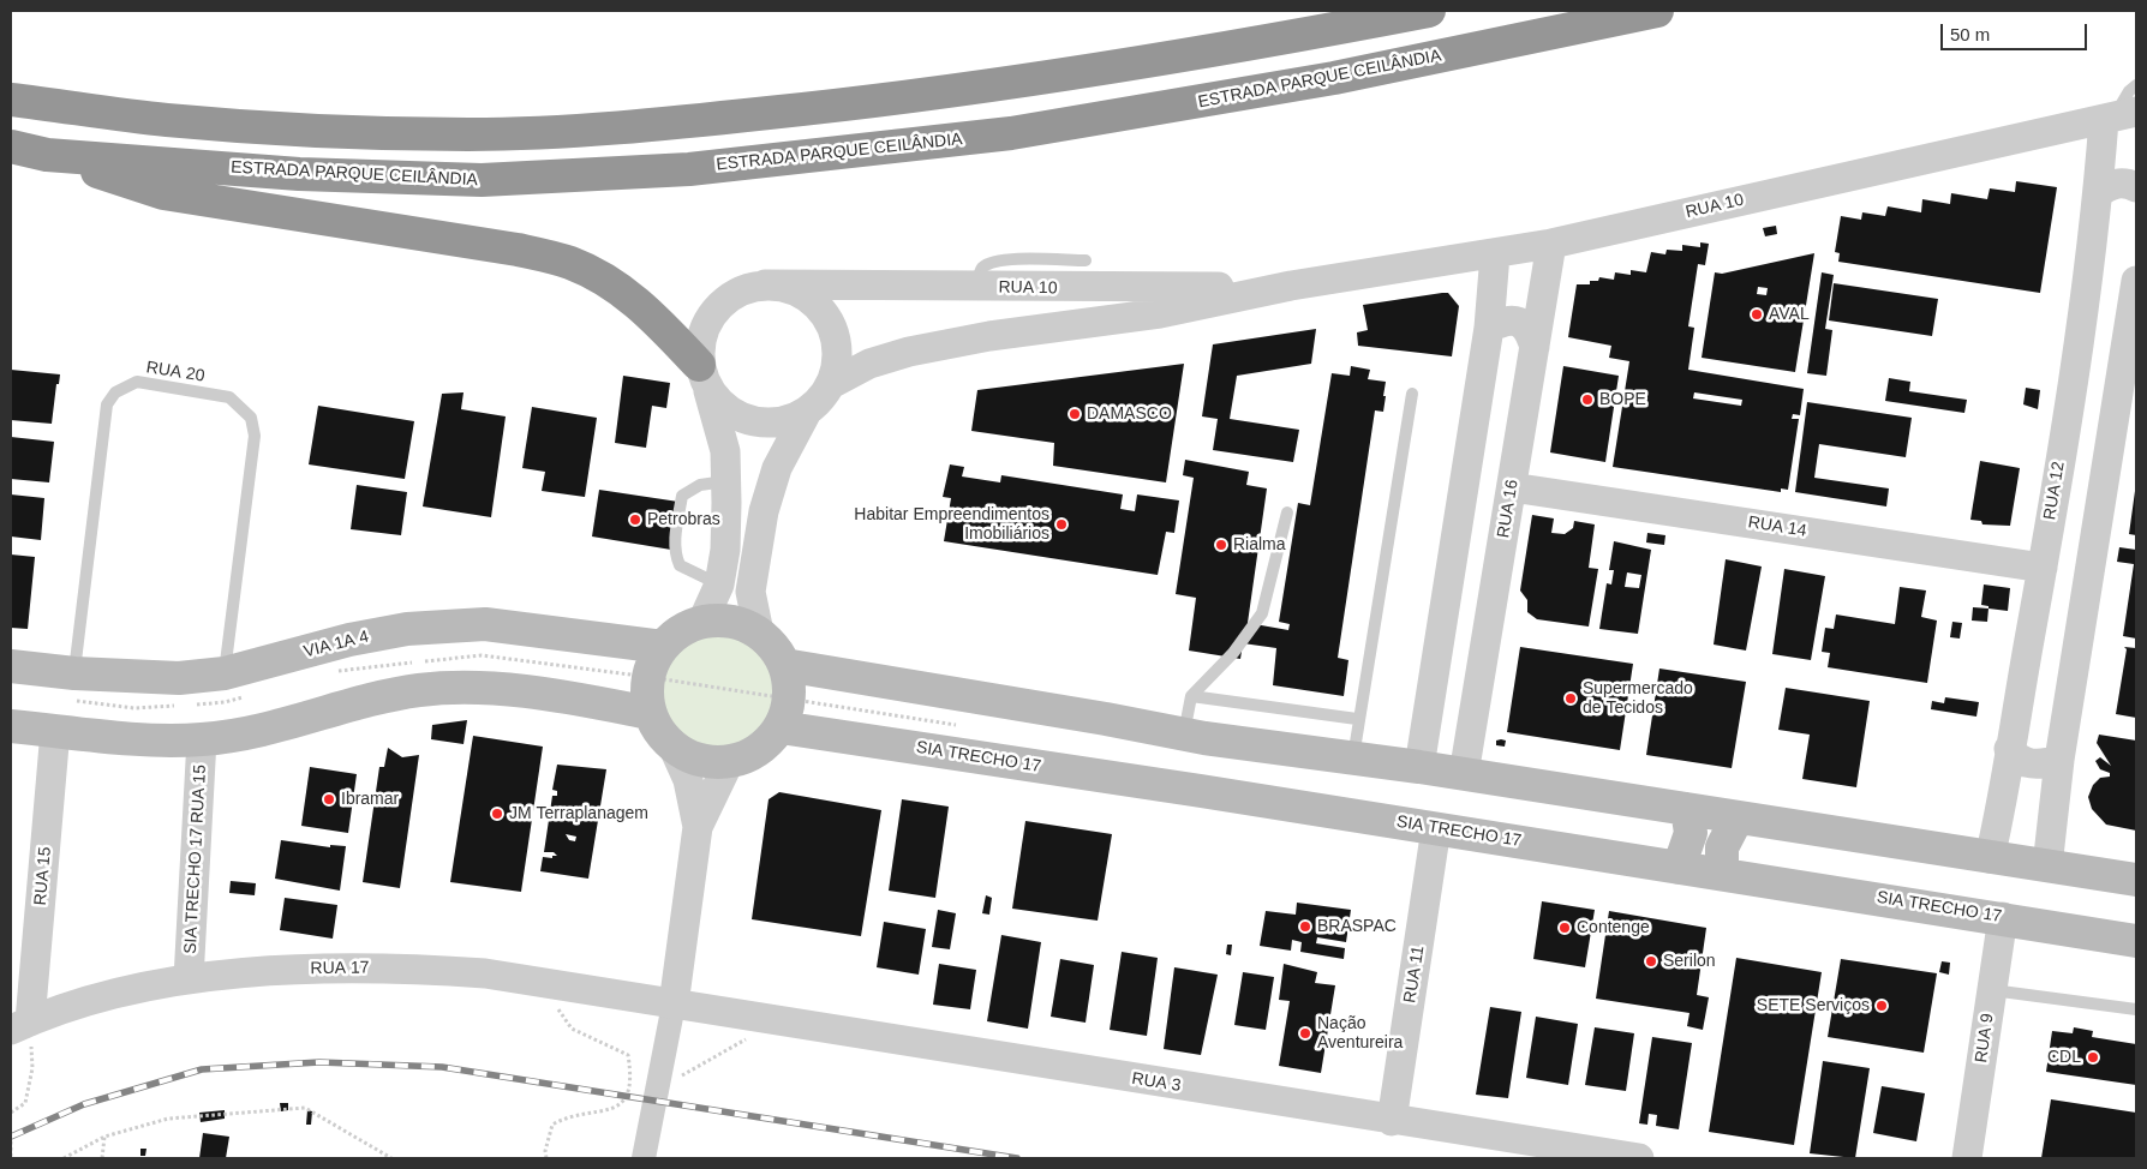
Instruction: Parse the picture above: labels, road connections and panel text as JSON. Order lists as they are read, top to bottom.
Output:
{
  "streets": {
    "highway": ["ESTRADA PARQUE CEILÂNDIA"],
    "main road": ["VIA 1A 4", "SIA TRECHO 17"],
    "street": [
      "RUA 10",
      "RUA 12",
      "RUA 16",
      "RUA 14",
      "SIA TRECHO 17 RUA 15",
      "RUA 15",
      "RUA 17",
      "RUA 11",
      "RUA 9",
      "RUA 3"
    ],
    "lane": ["RUA 20"]
  },
  "crossings": [
    ["RUA 10", "RUA 12"],
    ["RUA 10", "RUA 16"],
    ["RUA 20", "VIA 1A 4"],
    ["RUA 12", "RUA 14"],
    ["RUA 16", "RUA 14"],
    ["VIA 1A 4", "SIA TRECHO 17"],
    ["SIA TRECHO 17", "RUA 11"],
    ["SIA TRECHO 17", "RUA 9"],
    ["SIA TRECHO 17 RUA 15", "RUA 17"],
    ["RUA 15", "RUA 17"],
    ["RUA 17", "RUA 3"],
    ["RUA 11", "RUA 3"]
  ],
  "places": [
    "AVAL",
    "BOPE",
    "DAMASCO",
    "Petrobras",
    "Habitar Empreendimentos Imobiliários",
    "Rialma",
    "Supermercado de Tecidos",
    "Ibramar",
    "JM Terraplanagem",
    "BRASPAC",
    "Contenge",
    "Serilon",
    "SETE Serviços",
    "Nação Aventureira",
    "CDL"
  ],
  "scale_bar": "50 m"
}
